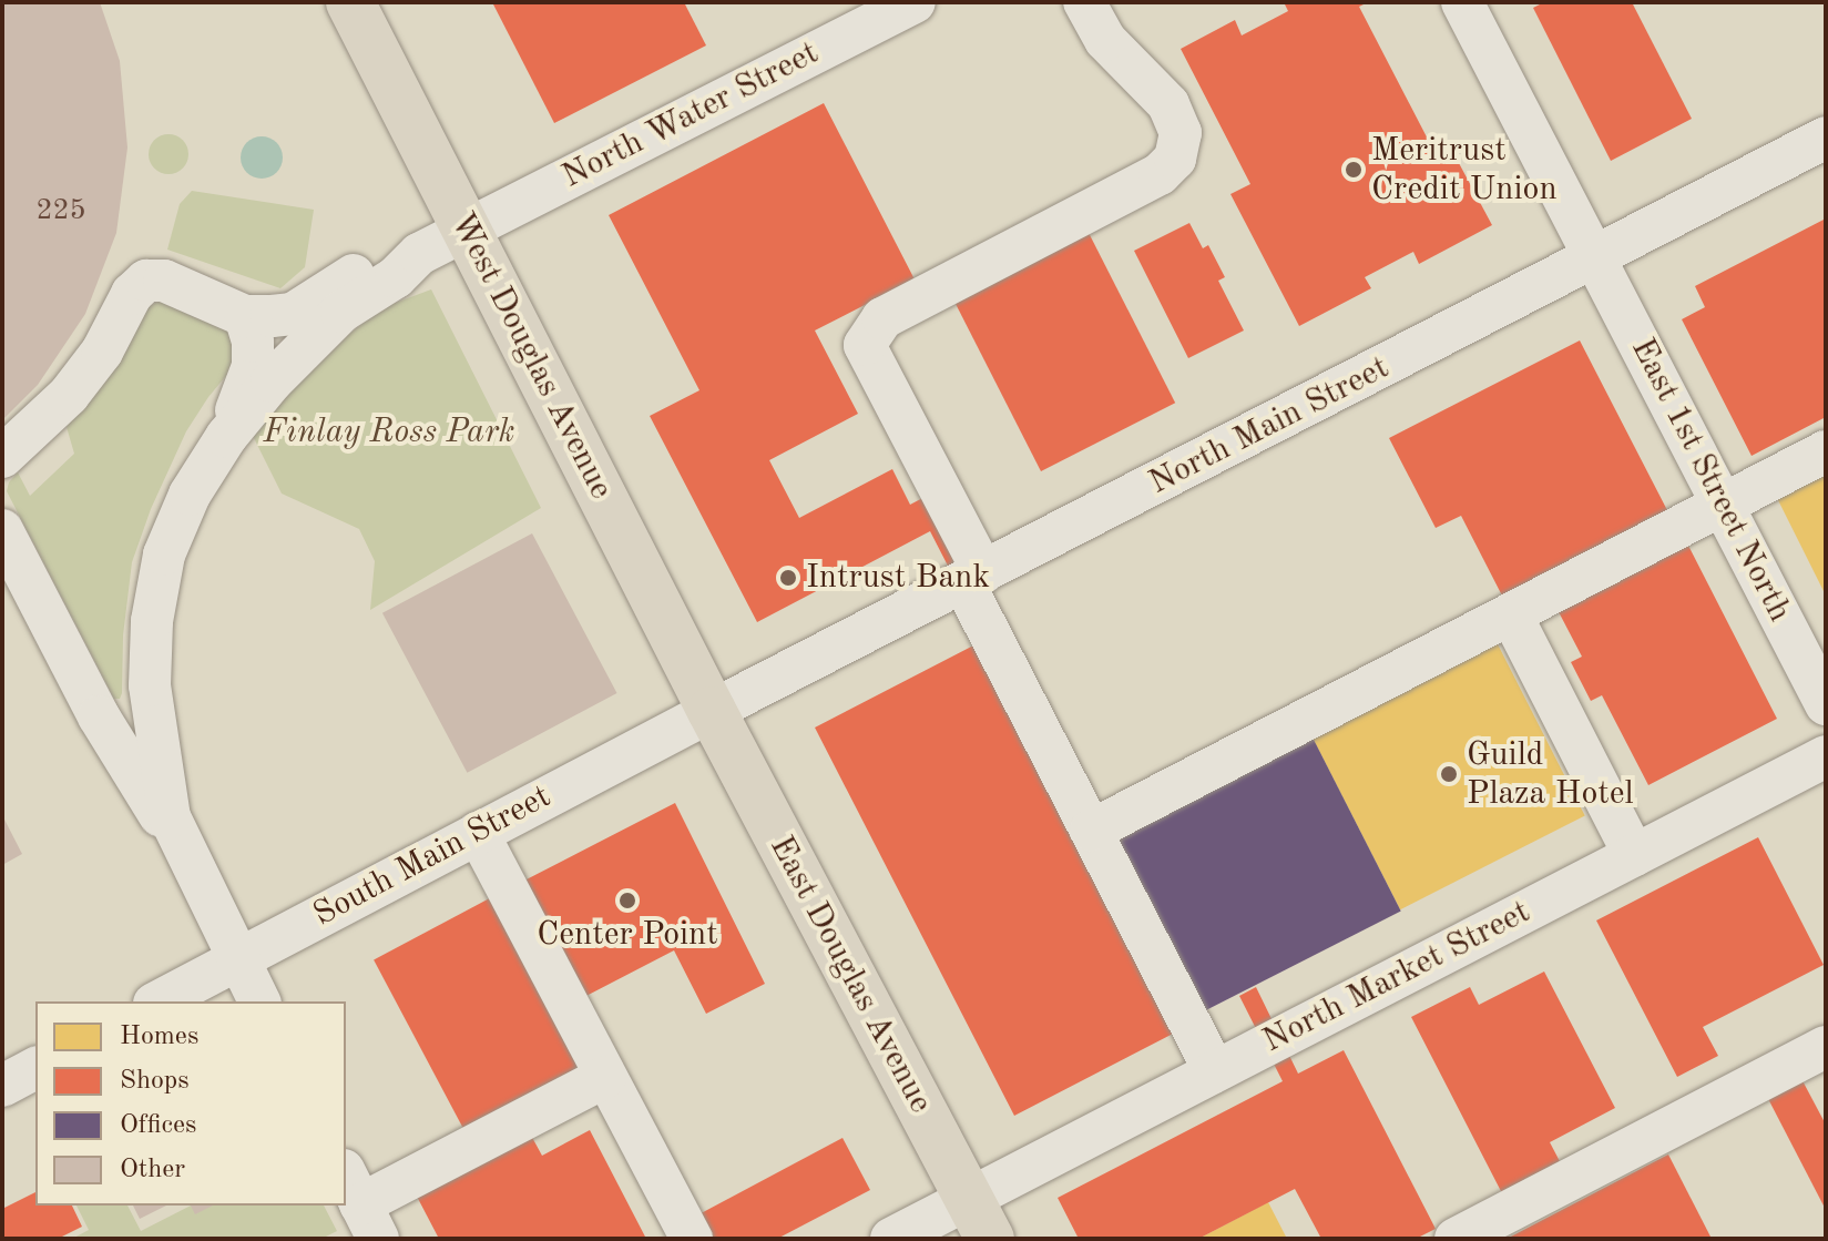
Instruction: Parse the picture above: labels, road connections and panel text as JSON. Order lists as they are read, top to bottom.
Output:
{
  "streets": {
    "main road": ["West Douglas Avenue", "East Douglas Avenue"],
    "street": [
      "North Water Street",
      "North Main Street",
      "East 1st Street North",
      "South Main Street",
      "North Market Street"
    ]
  },
  "crossings": [
    ["North Water Street", "West Douglas Avenue"],
    ["West Douglas Avenue", "North Main Street"],
    ["West Douglas Avenue", "South Main Street"],
    ["West Douglas Avenue", "East Douglas Avenue"],
    ["North Main Street", "East 1st Street North"],
    ["North Main Street", "South Main Street"],
    ["North Main Street", "East Douglas Avenue"],
    ["South Main Street", "East Douglas Avenue"],
    ["East Douglas Avenue", "North Market Street"]
  ],
  "parks": ["Finlay Ross Park"],
  "places": [
    "Meritrust Credit Union",
    "Intrust Bank",
    "Guild Plaza Hotel",
    "Center Point"
  ],
  "house_numbers": ["225"],
  "legend": [
    "Homes",
    "Shops",
    "Offices",
    "Other"
  ]
}
